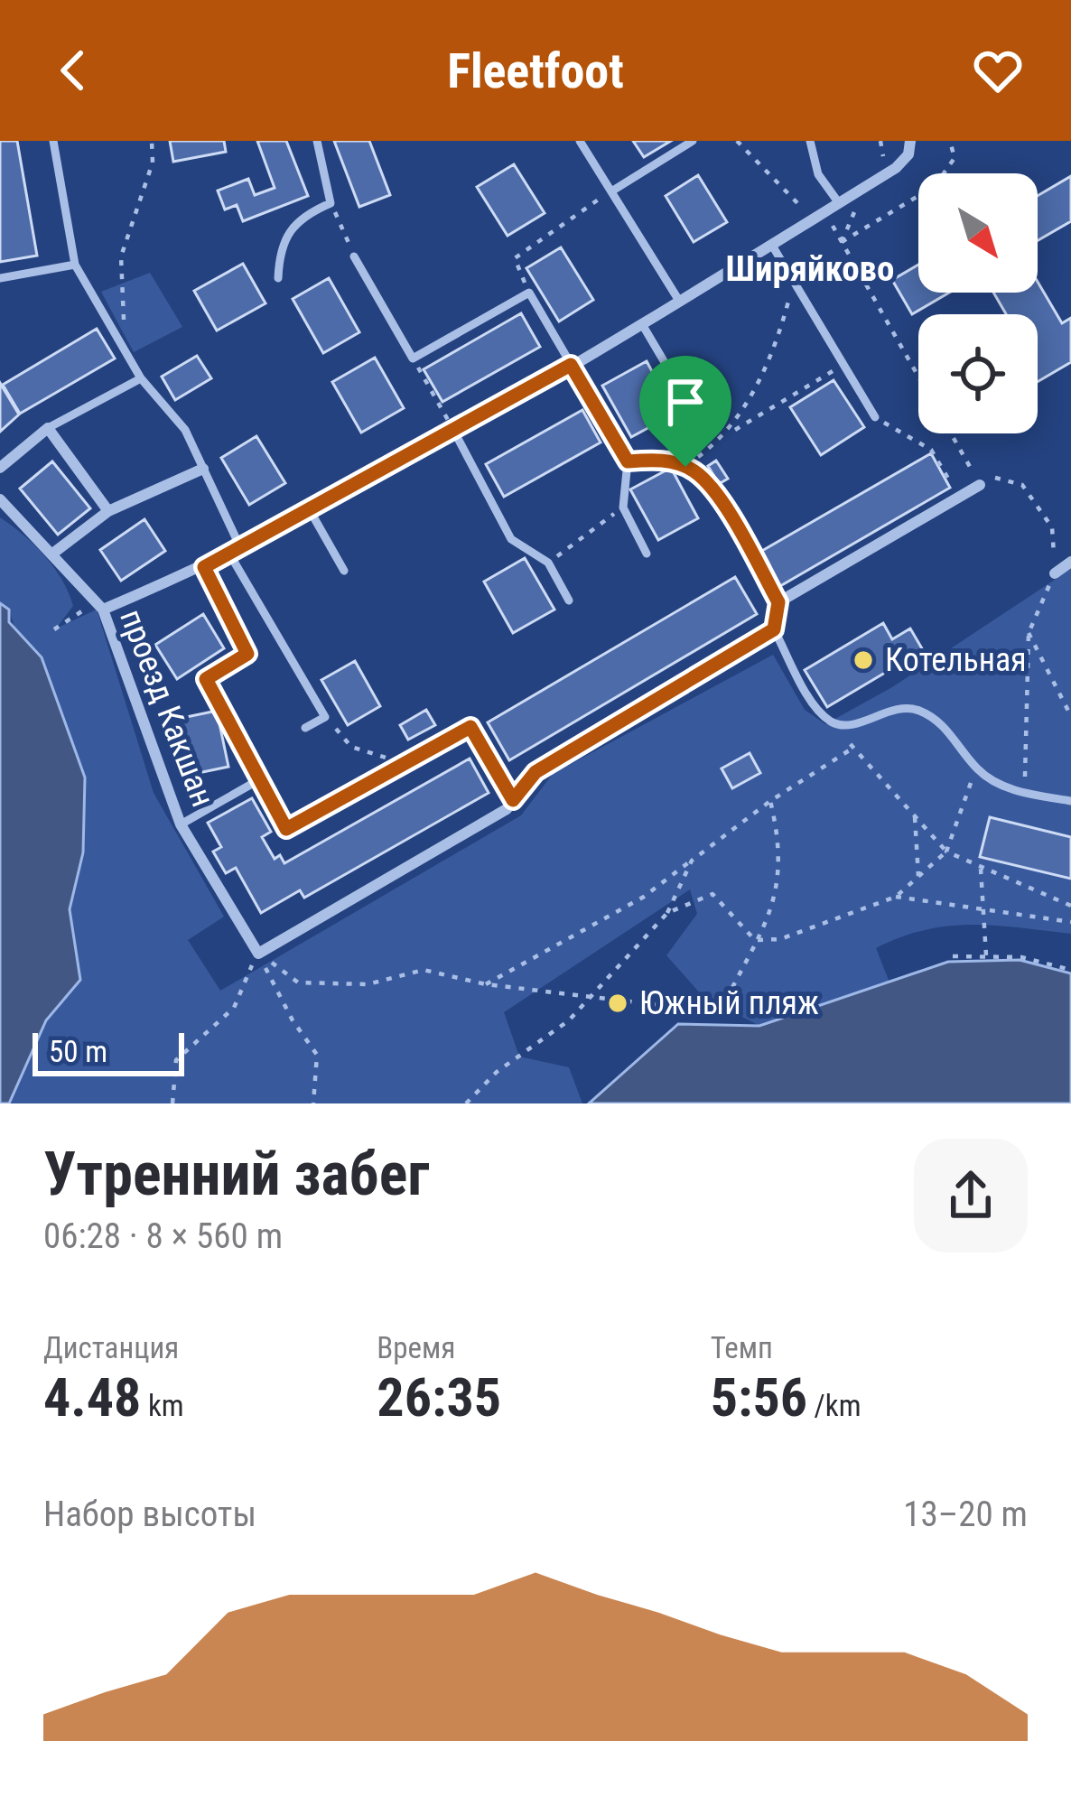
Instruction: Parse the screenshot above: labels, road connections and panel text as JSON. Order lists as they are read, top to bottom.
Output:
{
  "streets": {
    "street": ["проезд Какшан"]
  },
  "districts": ["Ширяйково"],
  "places": ["Котельная", "Южный пляж"],
  "scale_bar": "50 m",
  "north": "bottom right",
  "page": {
    "header": "Fleetfoot",
    "scale": "50 m",
    "heading": ["Утренний забег", "06:28 · 8 × 560 m"],
    "stats": [
      ["Дистанция", "4.48 km"],
      ["Время", "26:35"],
      ["Темп", "5:56 /km"]
    ],
    "chart": ["Набор высоты", "13–20 m"]
  }
}
